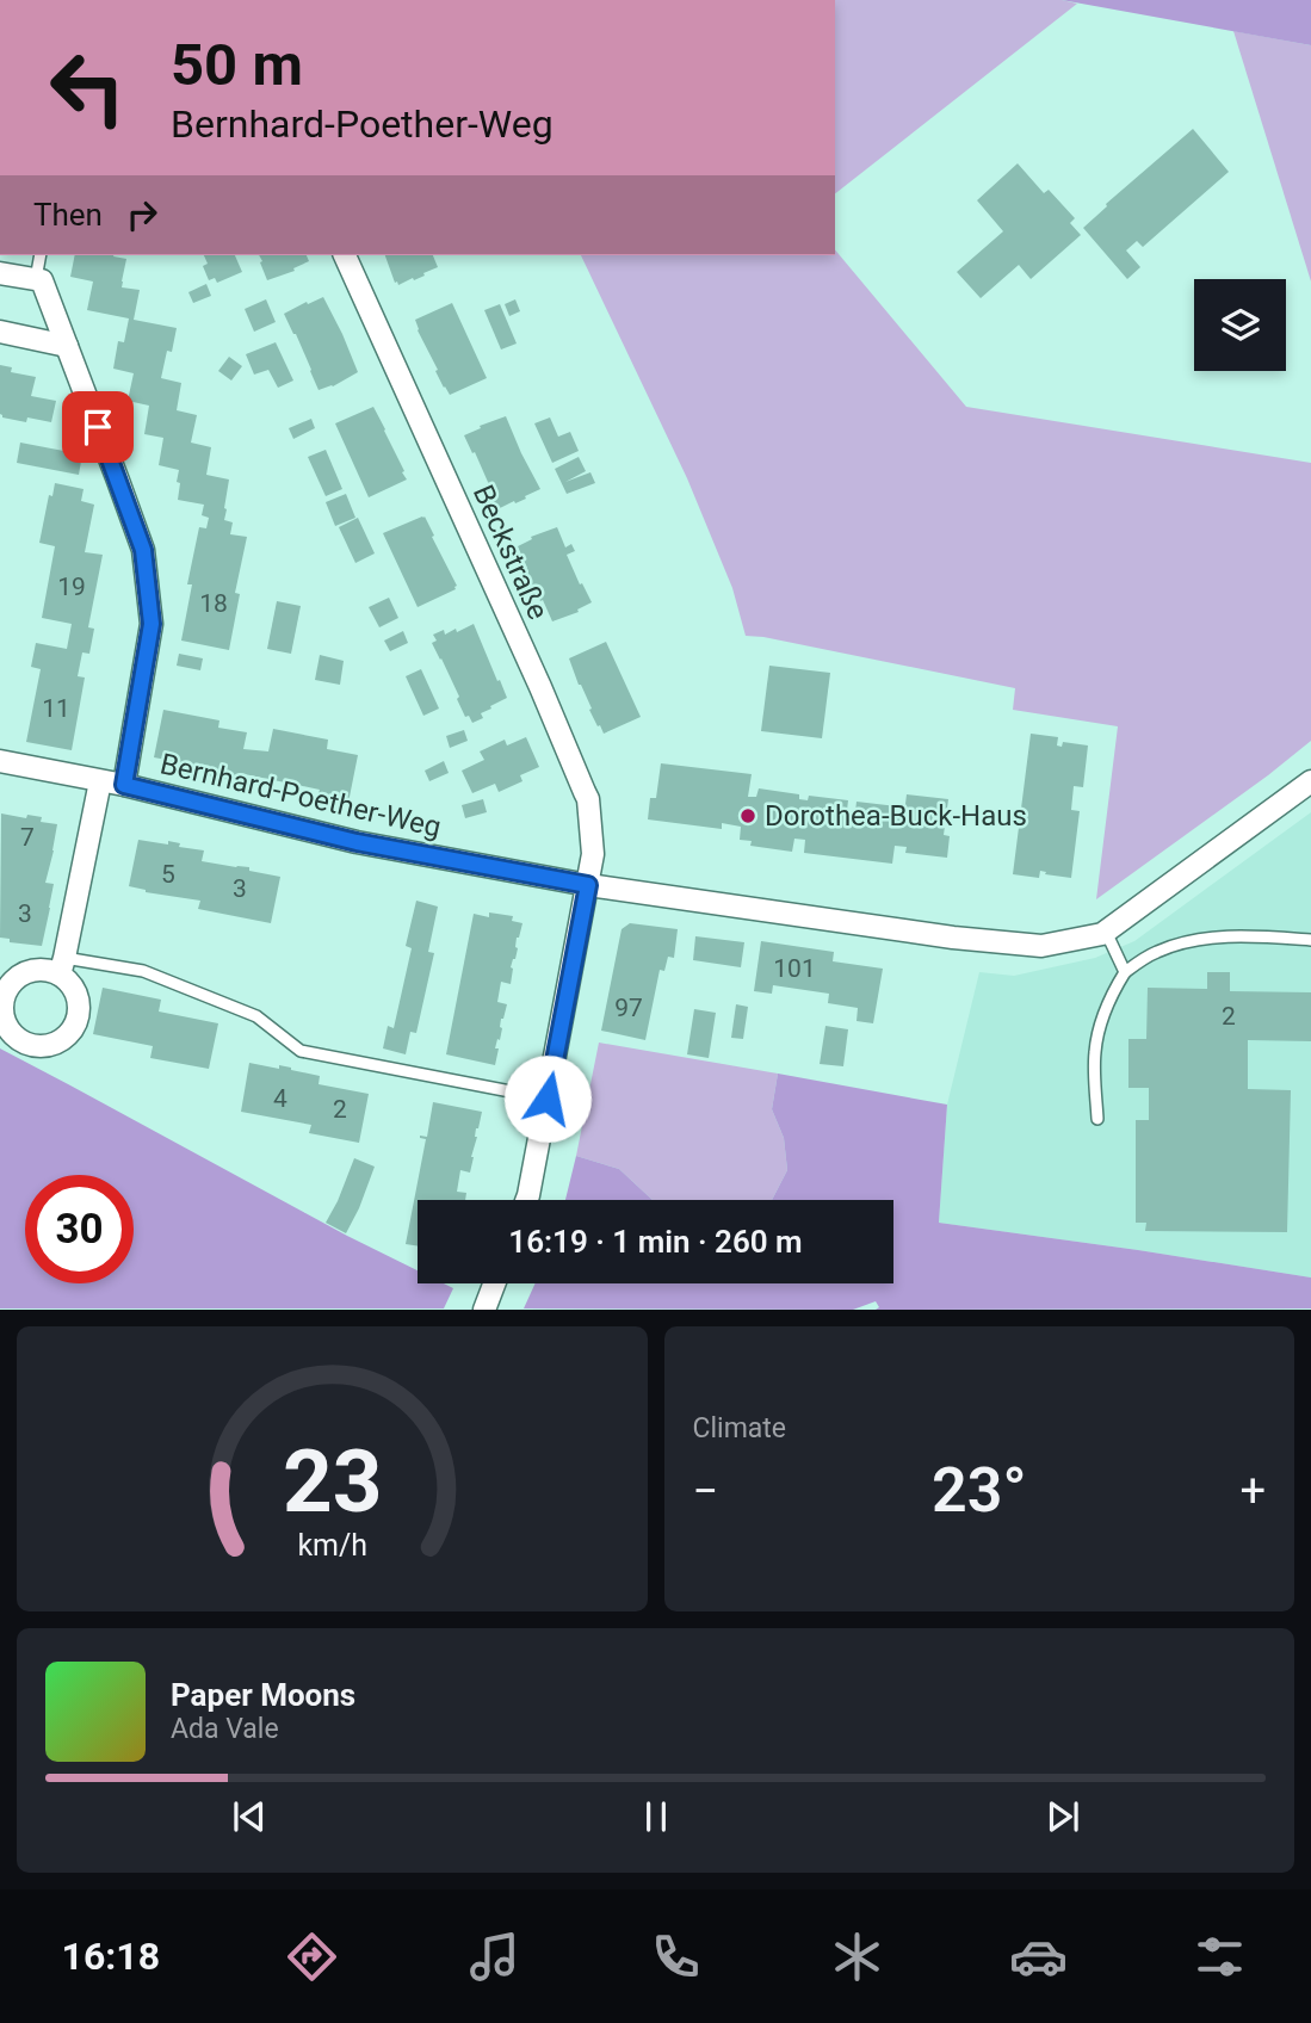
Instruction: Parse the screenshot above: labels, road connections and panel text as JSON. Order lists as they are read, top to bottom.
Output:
{
  "streets": {
    "street": ["Beckstraße", "Bernhard-Poether-Weg"]
  },
  "crossings": [
    ["Beckstraße", "Bernhard-Poether-Weg"]
  ],
  "places": ["Dorothea-Buck-Haus"],
  "house_numbers": [
    "19",
    "18",
    "11",
    "7",
    "5",
    "3",
    "3",
    "101",
    "97",
    "2",
    "4",
    "2"
  ],
  "page": {
    "turn": ["50 m", "Bernhard-Poether-Weg"],
    "then": "Then",
    "limit": "30",
    "trip": "16:19 · 1 min · 260 m",
    "tile": "Climate",
    "heat": ["−", "23°", "+"],
    "song": ["Paper Moons", "Ada Vale"],
    "tabs": "16:18",
    "gauge": ["23", "km/h"]
  }
}
